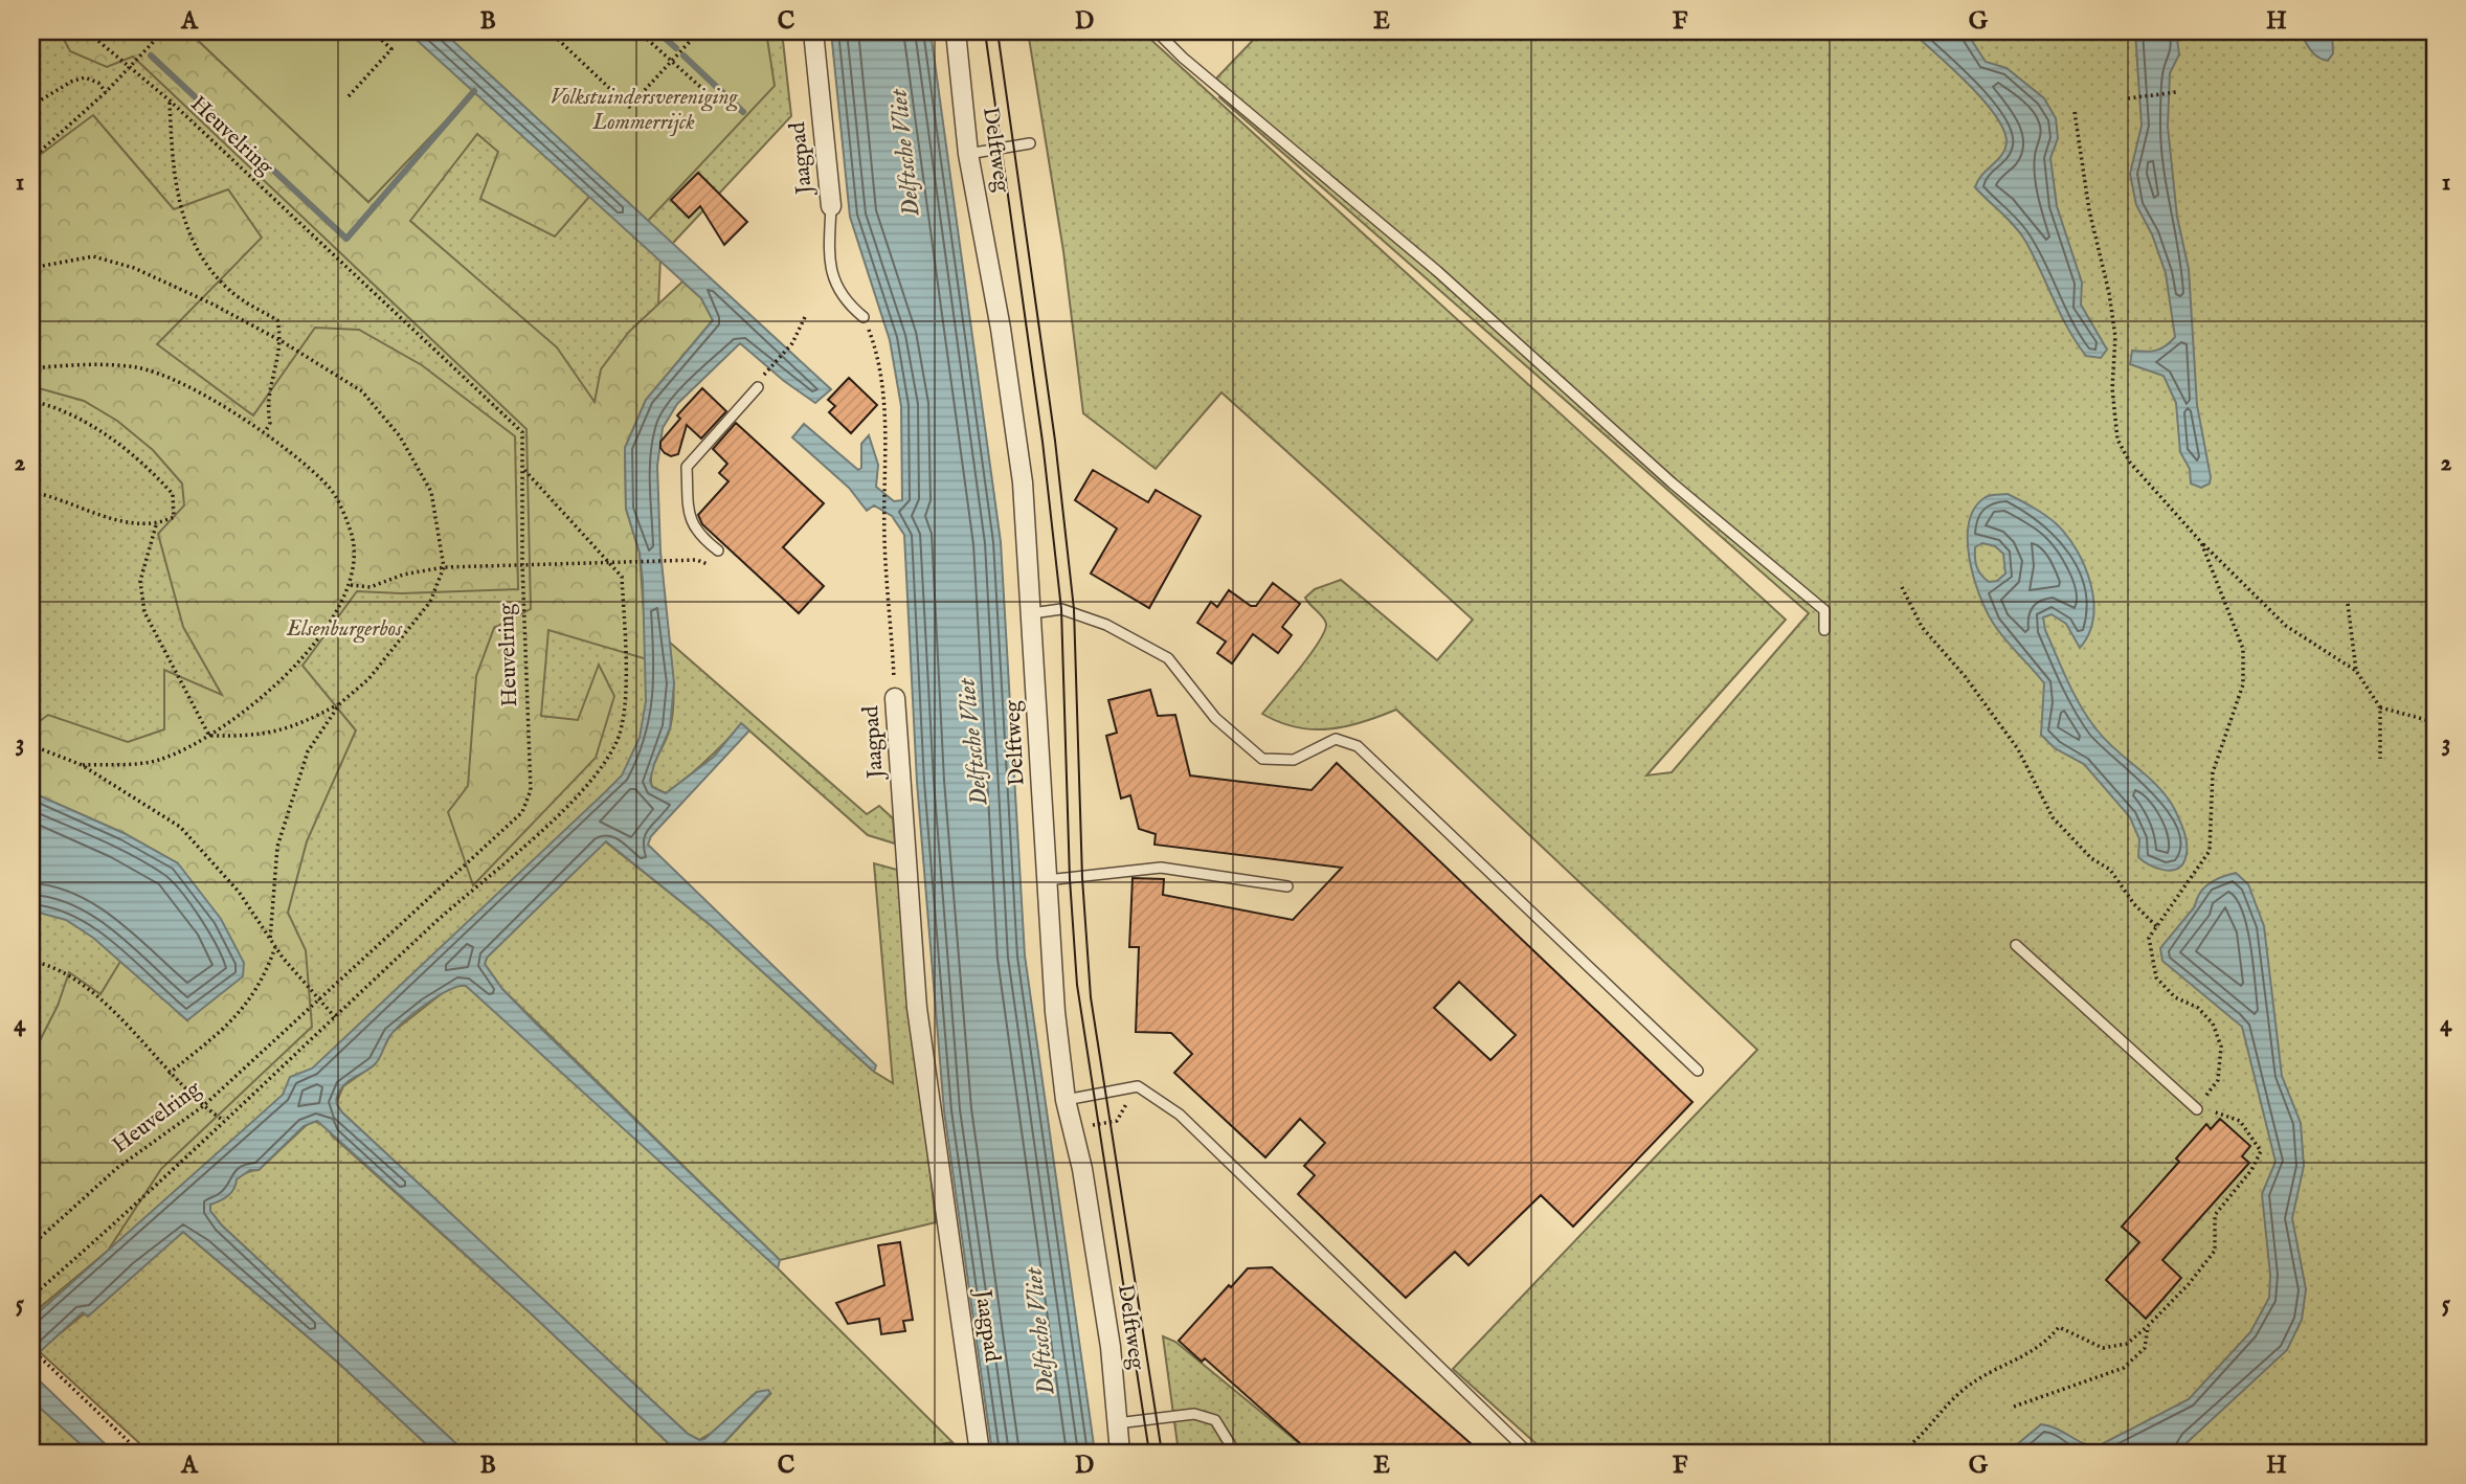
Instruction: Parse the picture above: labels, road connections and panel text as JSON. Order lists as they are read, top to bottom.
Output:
{
  "streets": {
    "street": ["Delftweg", "Jaagpad"],
    "path": ["Heuvelring"]
  },
  "water": ["Delftsche Vliet"],
  "parks": ["Volkstuindersvereniging Lommerrijck", "Elsenburgerbos"],
  "grid": {
    "columns": [
      "A",
      "B",
      "C",
      "D",
      "E",
      "F",
      "G",
      "H"
    ],
    "rows": [
      "1",
      "2",
      "3",
      "4",
      "5"
    ]
  }
}
